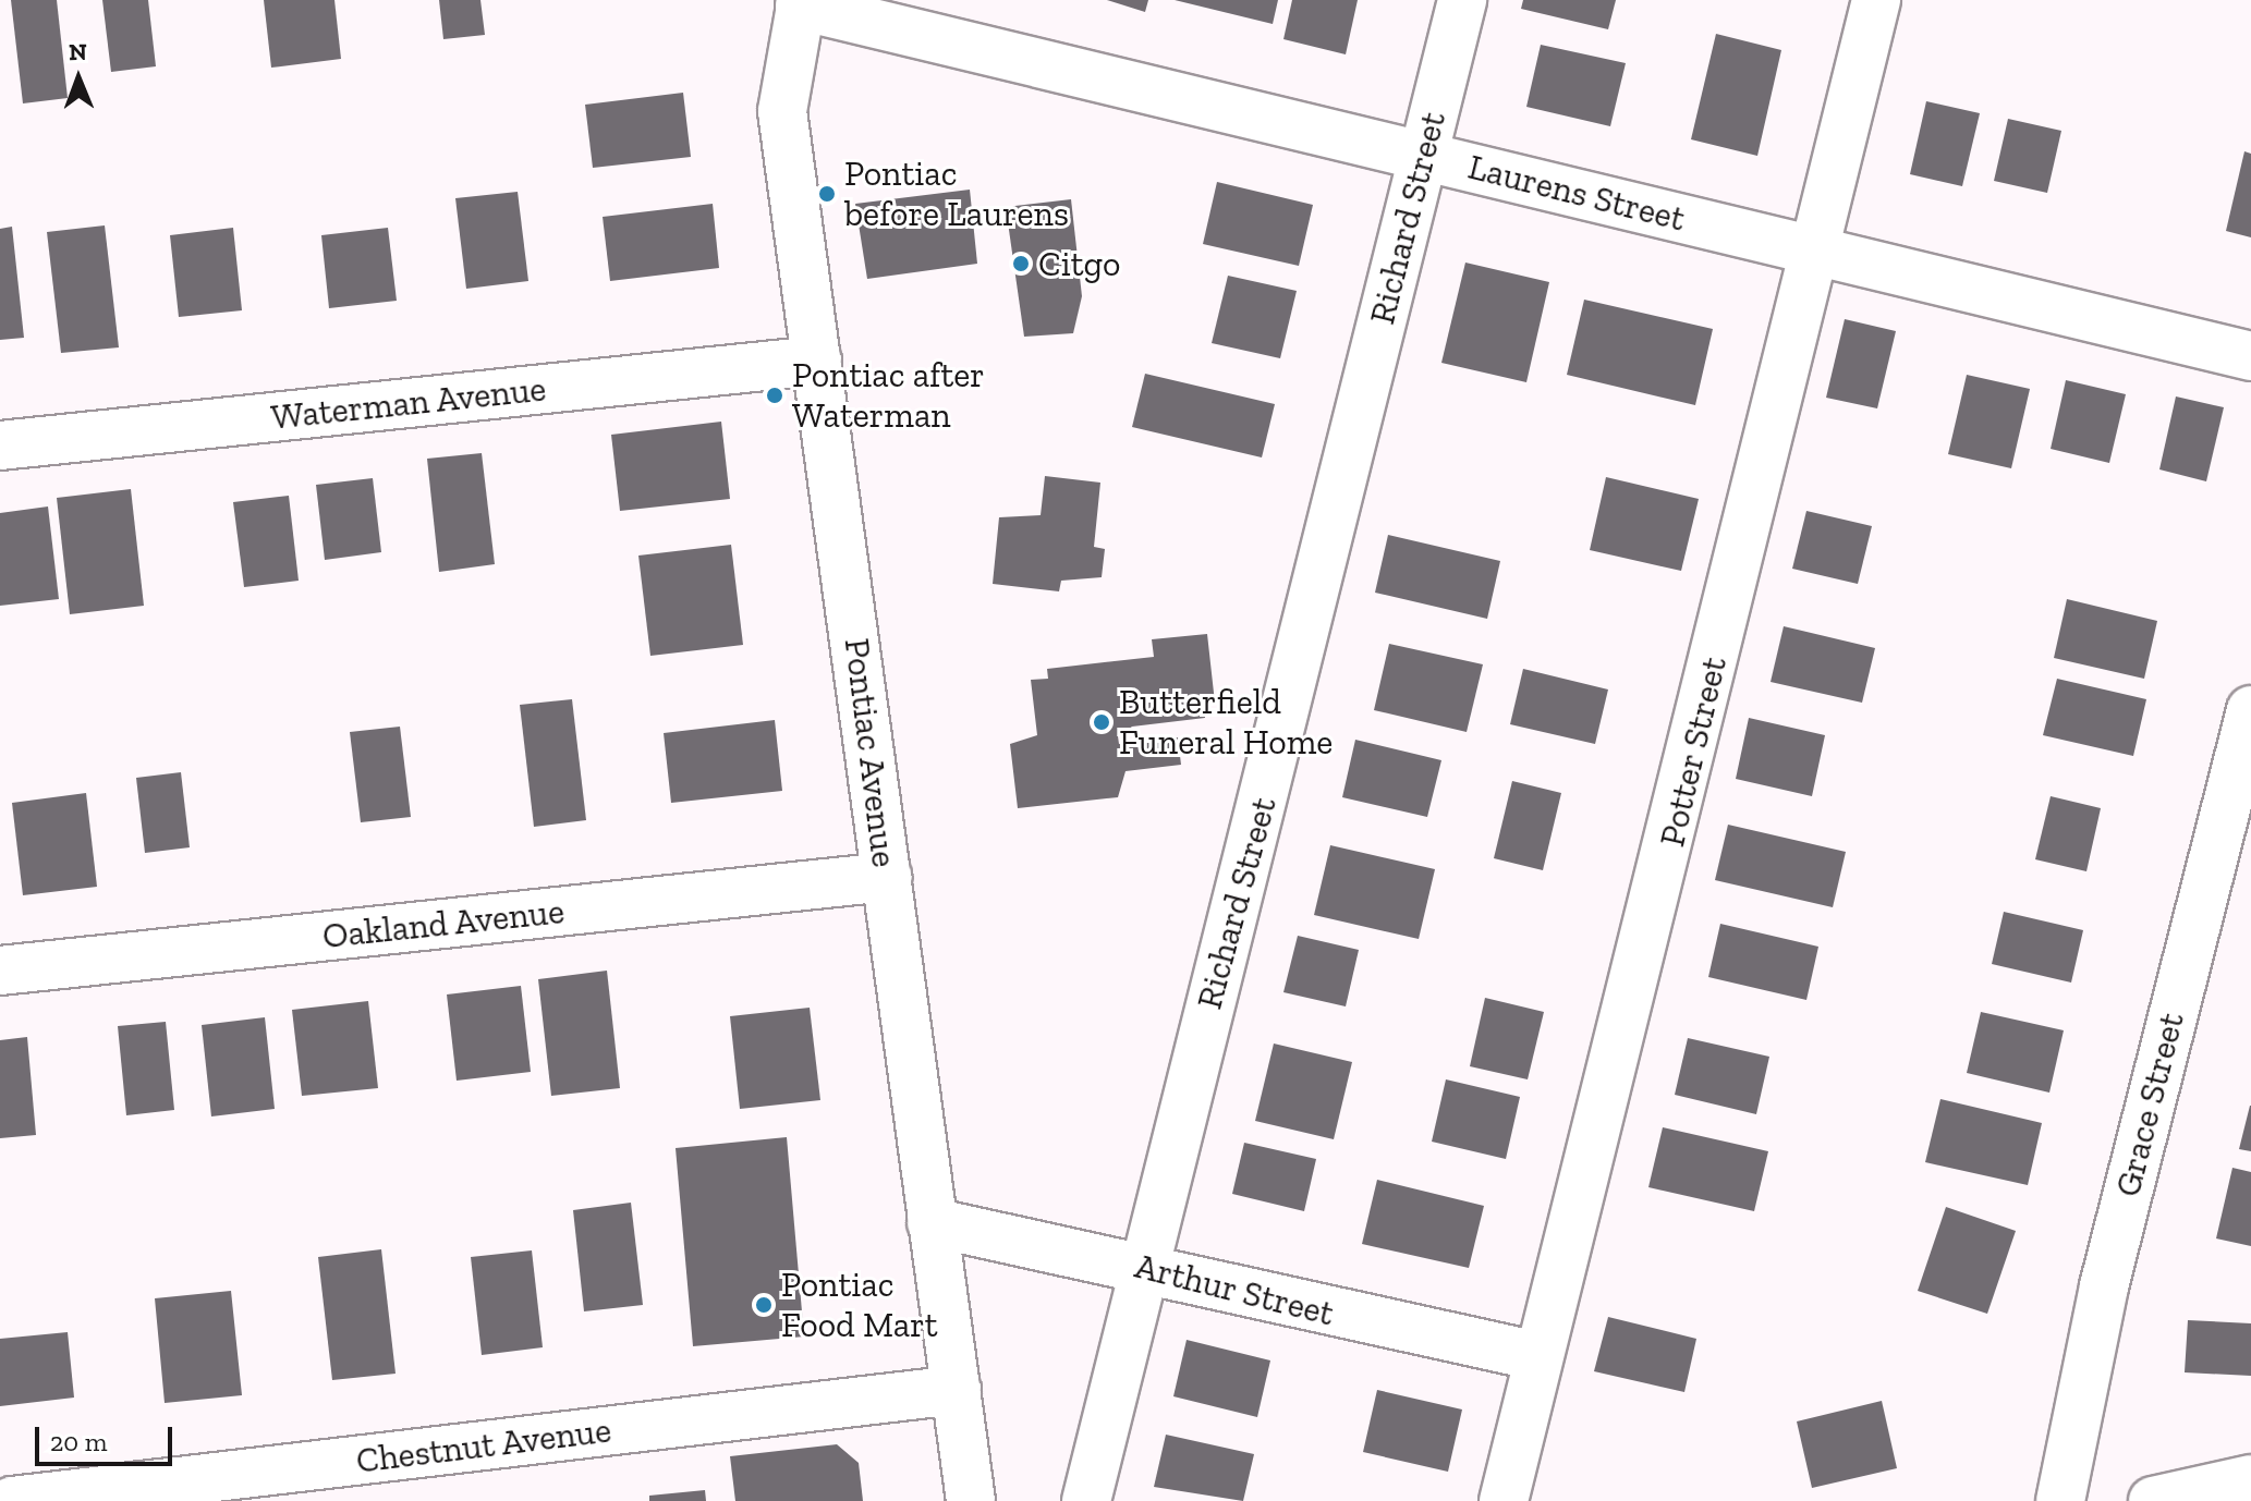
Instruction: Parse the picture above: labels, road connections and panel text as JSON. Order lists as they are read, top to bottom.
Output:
{
  "streets": {
    "street": [
      "Laurens Street",
      "Richard Street",
      "Waterman Avenue",
      "Potter Street",
      "Pontiac Avenue",
      "Oakland Avenue",
      "Grace Street",
      "Arthur Street",
      "Chestnut Avenue"
    ]
  },
  "crossings": [
    ["Laurens Street", "Richard Street"],
    ["Laurens Street", "Potter Street"],
    ["Laurens Street", "Pontiac Avenue"],
    ["Richard Street", "Arthur Street"],
    ["Waterman Avenue", "Pontiac Avenue"],
    ["Potter Street", "Arthur Street"],
    ["Pontiac Avenue", "Oakland Avenue"],
    ["Pontiac Avenue", "Arthur Street"],
    ["Pontiac Avenue", "Chestnut Avenue"]
  ],
  "places": [
    "Pontiac before Laurens",
    "Citgo",
    "Pontiac after Waterman",
    "Butterfield Funeral Home",
    "Pontiac Food Mart"
  ],
  "scale_bar": "20 m",
  "north": "top"
}
